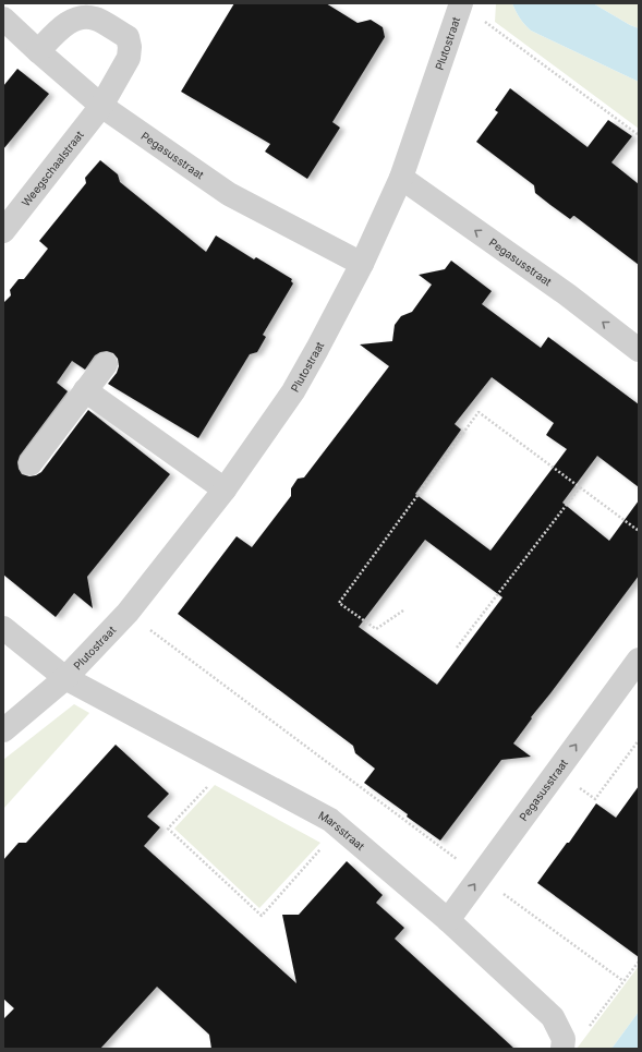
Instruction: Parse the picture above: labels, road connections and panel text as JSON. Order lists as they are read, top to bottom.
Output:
{
  "streets": {
    "street": [
      "Plutostraat",
      "Pegasusstraat",
      "Weegschaalstraat",
      "Marsstraat"
    ]
  },
  "crossings": [
    ["Plutostraat", "Pegasusstraat"],
    ["Plutostraat", "Marsstraat"],
    ["Pegasusstraat", "Weegschaalstraat"],
    ["Pegasusstraat", "Marsstraat"]
  ]
}
